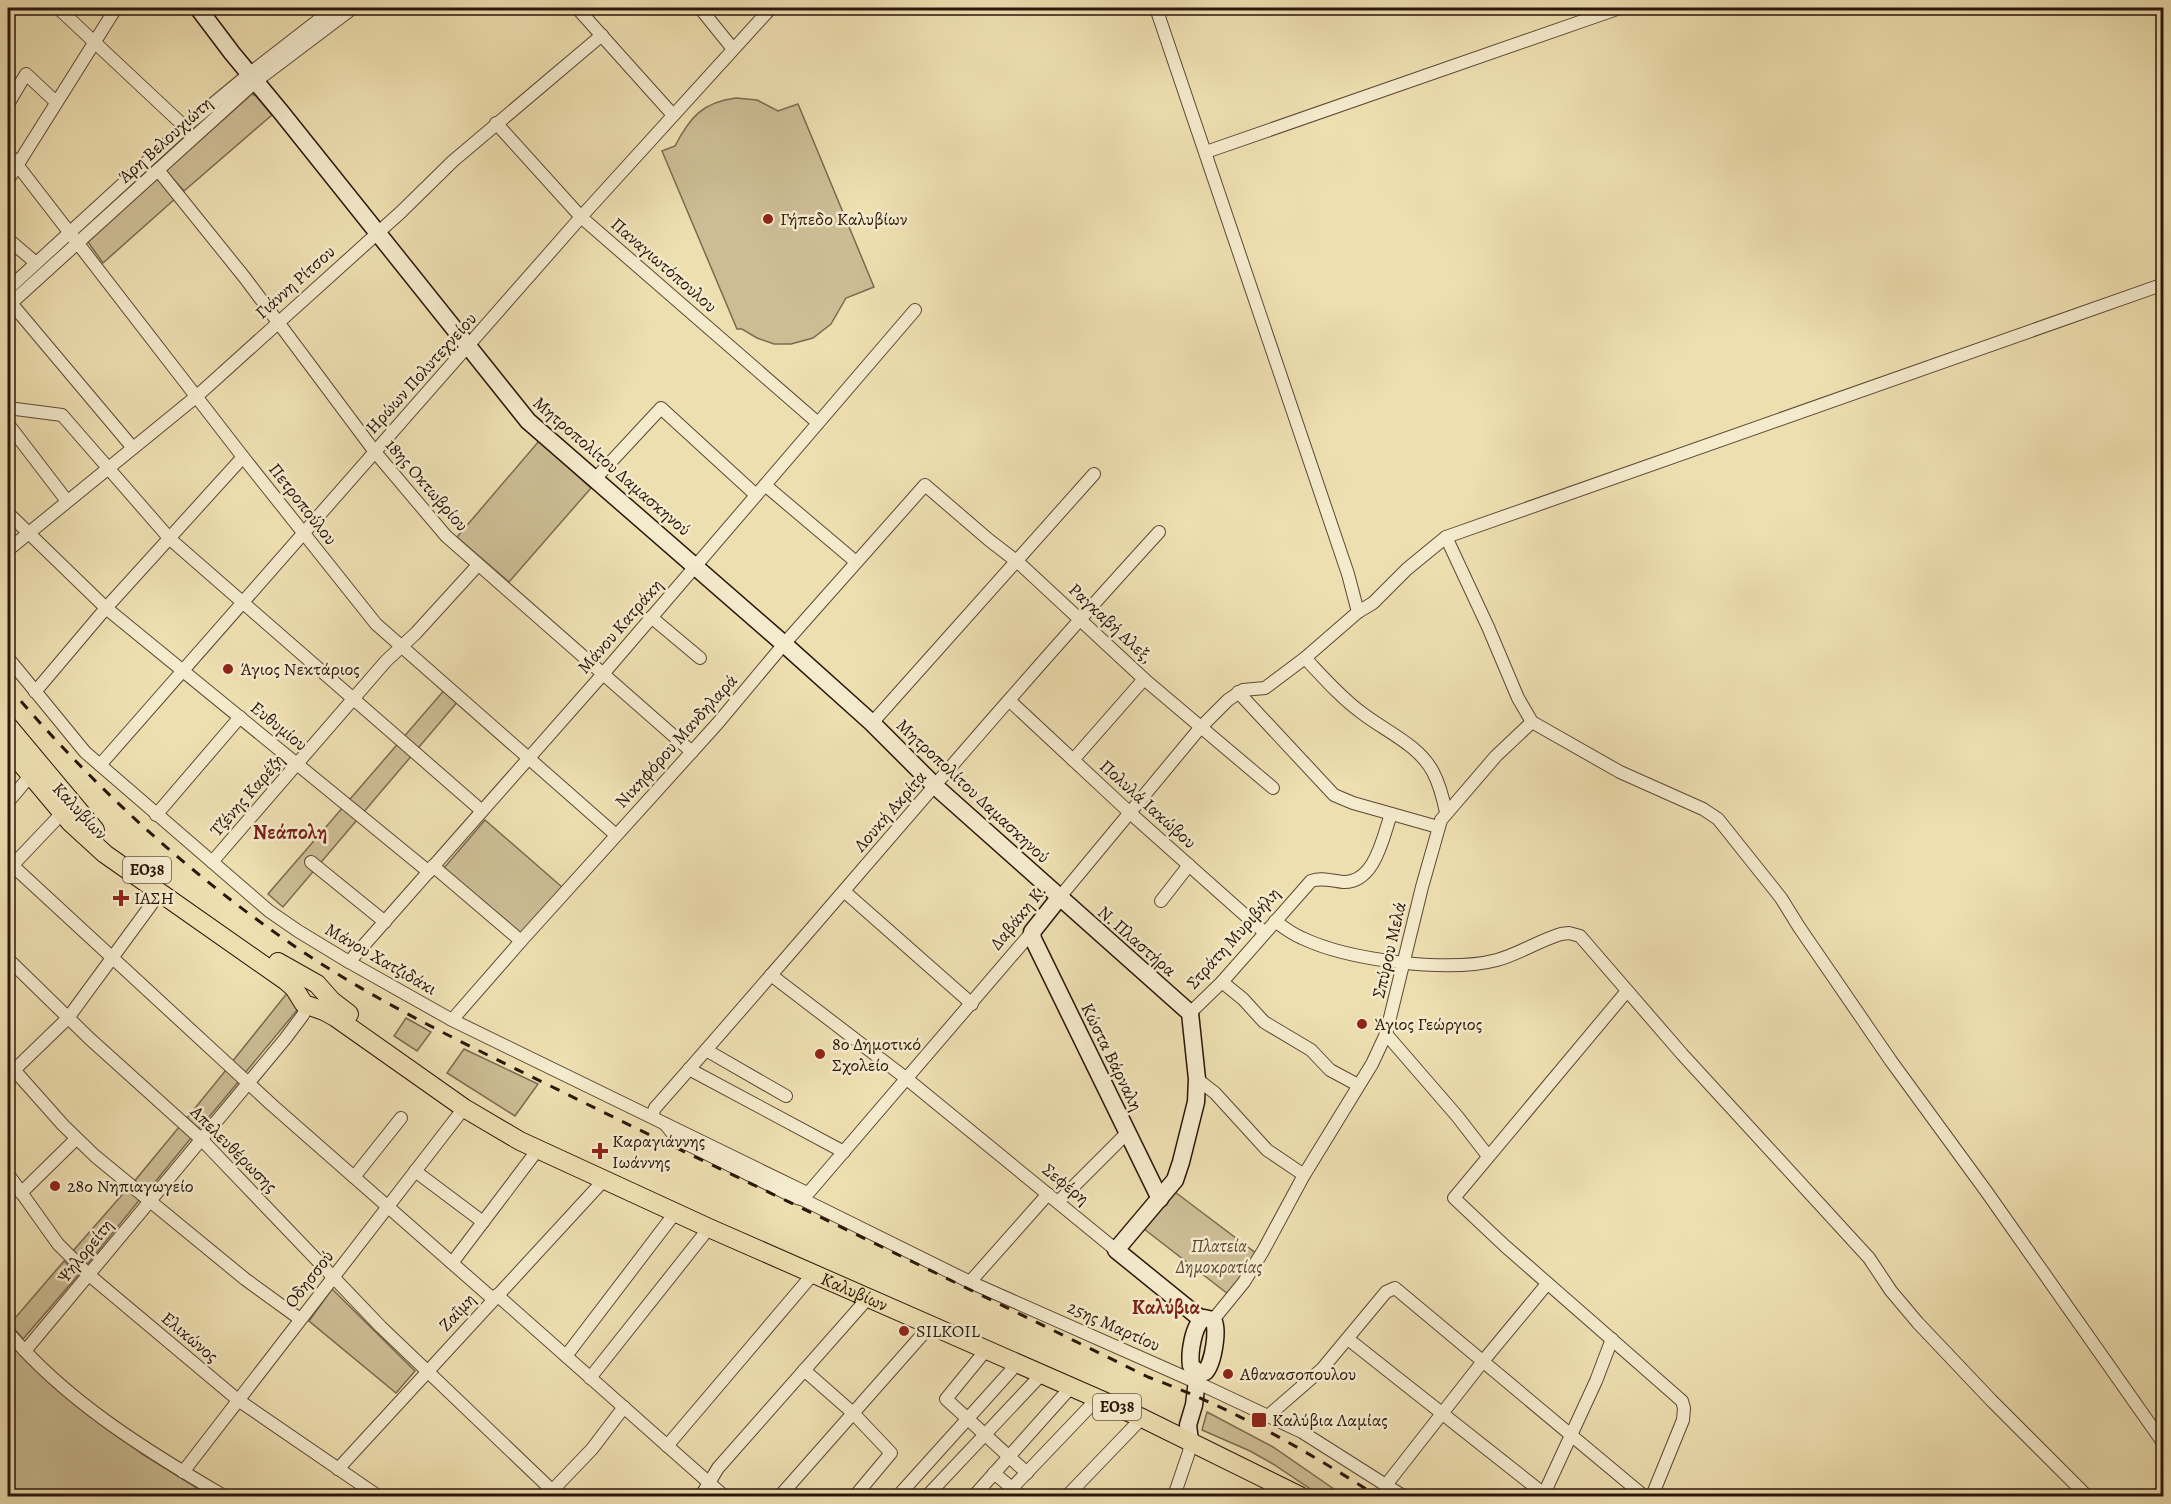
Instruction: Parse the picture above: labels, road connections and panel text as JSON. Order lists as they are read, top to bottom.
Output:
{
  "streets": {
    "main road": ["Καλυβίων", "ΕΟ38"],
    "street": [
      "Άρη Βελουχιώτη",
      "Παναγιωτόπουλου",
      "Γιάννη Ρίτσου",
      "Ηρώων Πολυτεχνείου",
      "Μητροπολίτου Δαμασκηνού",
      "18ης Οκτωβρίου",
      "Πετροπούλου",
      "Ραγκαβή Αλεξ,",
      "Μάνου Κατράκη",
      "Ευθυμίου",
      "Νικηφόρου Μανδηλαρά",
      "Τζένης Καρέζη",
      "Πολυλά Ιακώβου",
      "Λουκή Ακρίτα",
      "Δαβάκη Κ.",
      "Στράτη Μυριβήλη",
      "Ν. Πλαστήρα",
      "Σπύρου Μελά",
      "Μάνου Χατζιδάκι",
      "Κώστα Βάρναλη",
      "Απελευθέρωσης",
      "Σεφέρη",
      "Ψηλορείτη",
      "Οδησσού",
      "Ζαΐμη",
      "25ης Μαρτίου",
      "Ελικώνος"
    ]
  },
  "crossings": [
    ["Άρη Βελουχιώτη", "Μητροπολίτου Δαμασκηνού"],
    ["Άρη Βελουχιώτη", "18ης Οκτωβρίου"],
    ["Άρη Βελουχιώτη", "Πετροπούλου"],
    ["Παναγιωτόπουλου", "Γιάννη Ρίτσου"],
    ["Παναγιωτόπουλου", "Ηρώων Πολυτεχνείου"],
    ["Παναγιωτόπουλου", "Μάνου Κατράκη"],
    ["Γιάννη Ρίτσου", "Μητροπολίτου Δαμασκηνού"],
    ["Γιάννη Ρίτσου", "18ης Οκτωβρίου"],
    ["Γιάννη Ρίτσου", "Πετροπούλου"],
    ["Γιάννη Ρίτσου", "Ευθυμίου"],
    ["Ηρώων Πολυτεχνείου", "Μητροπολίτου Δαμασκηνού"],
    ["Ηρώων Πολυτεχνείου", "18ης Οκτωβρίου"],
    ["Ηρώων Πολυτεχνείου", "Πετροπούλου"],
    ["Ηρώων Πολυτεχνείου", "Ευθυμίου"],
    ["Ηρώων Πολυτεχνείου", "Μάνου Χατζιδάκι"],
    ["Μητροπολίτου Δαμασκηνού", "Μάνου Κατράκη"],
    ["Μητροπολίτου Δαμασκηνού", "Νικηφόρου Μανδηλαρά"],
    ["Μητροπολίτου Δαμασκηνού", "Λουκή Ακρίτα"],
    ["Μητροπολίτου Δαμασκηνού", "Δαβάκη Κ."],
    ["Μητροπολίτου Δαμασκηνού", "Ν. Πλαστήρα"],
    ["18ης Οκτωβρίου", "Μάνου Κατράκη"],
    ["18ης Οκτωβρίου", "Νικηφόρου Μανδηλαρά"],
    ["18ης Οκτωβρίου", "Τζένης Καρέζη"],
    ["Πετροπούλου", "Μάνου Κατράκη"],
    ["Πετροπούλου", "Νικηφόρου Μανδηλαρά"],
    ["Πετροπούλου", "Τζένης Καρέζη"],
    ["Ραγκαβή Αλεξ,", "Νικηφόρου Μανδηλαρά"],
    ["Ραγκαβή Αλεξ,", "Λουκή Ακρίτα"],
    ["Ραγκαβή Αλεξ,", "Δαβάκη Κ."],
    ["Μάνου Κατράκη", "Ευθυμίου"],
    ["Μάνου Κατράκη", "Μάνου Χατζιδάκι"],
    ["Ευθυμίου", "Νικηφόρου Μανδηλαρά"],
    ["Ευθυμίου", "Τζένης Καρέζη"],
    ["Νικηφόρου Μανδηλαρά", "Μάνου Χατζιδάκι"],
    ["Τζένης Καρέζη", "Μάνου Χατζιδάκι"],
    ["Πολυλά Ιακώβου", "Λουκή Ακρίτα"],
    ["Πολυλά Ιακώβου", "Δαβάκη Κ."],
    ["Πολυλά Ιακώβου", "Στράτη Μυριβήλη"],
    ["Καλυβίων", "Ψηλορείτη"],
    ["Καλυβίων", "Οδησσού"],
    ["Καλυβίων", "Ζαΐμη"],
    ["Λουκή Ακρίτα", "Μάνου Χατζιδάκι"],
    ["Λουκή Ακρίτα", "Σεφέρη"],
    ["Δαβάκη Κ.", "Ν. Πλαστήρα"],
    ["Δαβάκη Κ.", "Μάνου Χατζιδάκι"],
    ["Δαβάκη Κ.", "Κώστα Βάρναλη"],
    ["Δαβάκη Κ.", "Σεφέρη"],
    ["Δαβάκη Κ.", "25ης Μαρτίου"],
    ["Στράτη Μυριβήλη", "Ν. Πλαστήρα"],
    ["Στράτη Μυριβήλη", "Κώστα Βάρναλη"],
    ["Στράτη Μυριβήλη", "Σεφέρη"],
    ["Σπύρου Μελά", "Σεφέρη"],
    ["Μάνου Χατζιδάκι", "25ης Μαρτίου"],
    ["Απελευθέρωσης", "Ψηλορείτη"],
    ["Απελευθέρωσης", "Οδησσού"],
    ["Απελευθέρωσης", "Ζαΐμη"],
    ["Ψηλορείτη", "Ελικώνος"],
    ["Οδησσού", "Ελικώνος"],
    ["Ζαΐμη", "Ελικώνος"]
  ],
  "districts": ["Νεάπολη", "Καλύβια"],
  "parks": ["Πλατεία Δημοκρατίας"],
  "places": {
    "other": [
      "Γήπεδο Καλυβίων",
      "Άγιος Νεκτάριος",
      "Ὰγιος Γεώργιος",
      "8ο Δημοτικό Σχολείο",
      "28ο Νηπιαγωγείο",
      "SILKOIL",
      "Αθανασοπουλου"
    ],
    "health": ["ΙΑΣΗ", "Καραγιάννης Ιωάννης"],
    "transit": ["Καλύβια Λαμίας"]
  }
}
